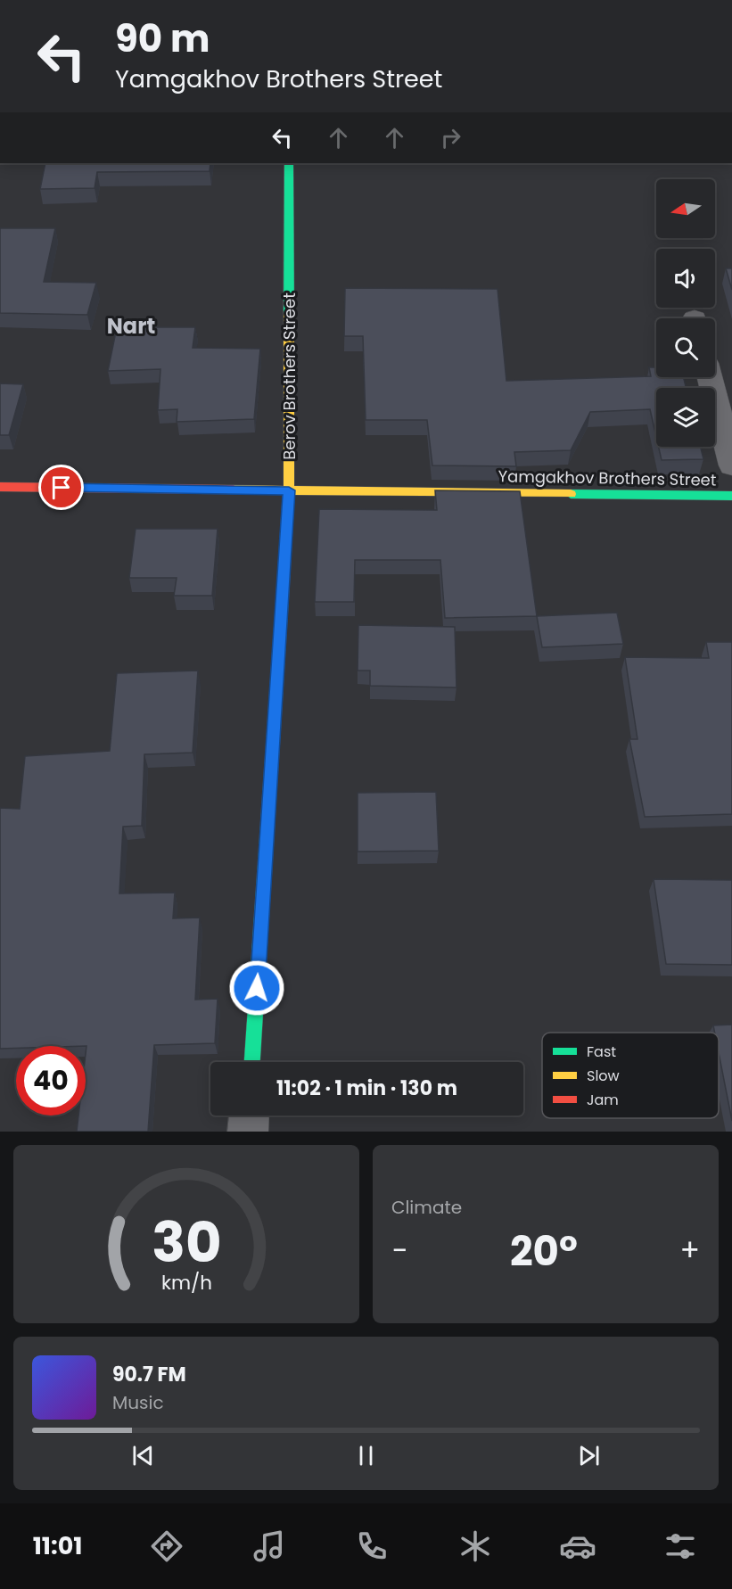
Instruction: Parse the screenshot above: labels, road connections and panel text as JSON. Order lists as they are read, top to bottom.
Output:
{
  "streets": {
    "street": ["Berov Brothers Street", "Yamgakhov Brothers Street"]
  },
  "crossings": [
    ["Berov Brothers Street", "Yamgakhov Brothers Street"]
  ],
  "districts": ["Nart"],
  "legend": ["Fast", "Slow", "Jam"],
  "north": "left",
  "page": {
    "turn": ["90 m", "Yamgakhov Brothers Street"],
    "limit": "40",
    "trip": "11:02 · 1 min · 130 m",
    "tile": "Climate",
    "heat": ["−", "20°", "+"],
    "song": ["90.7 FM", "Music"],
    "tabs": "11:01",
    "gauge": ["30", "km/h"]
  }
}
